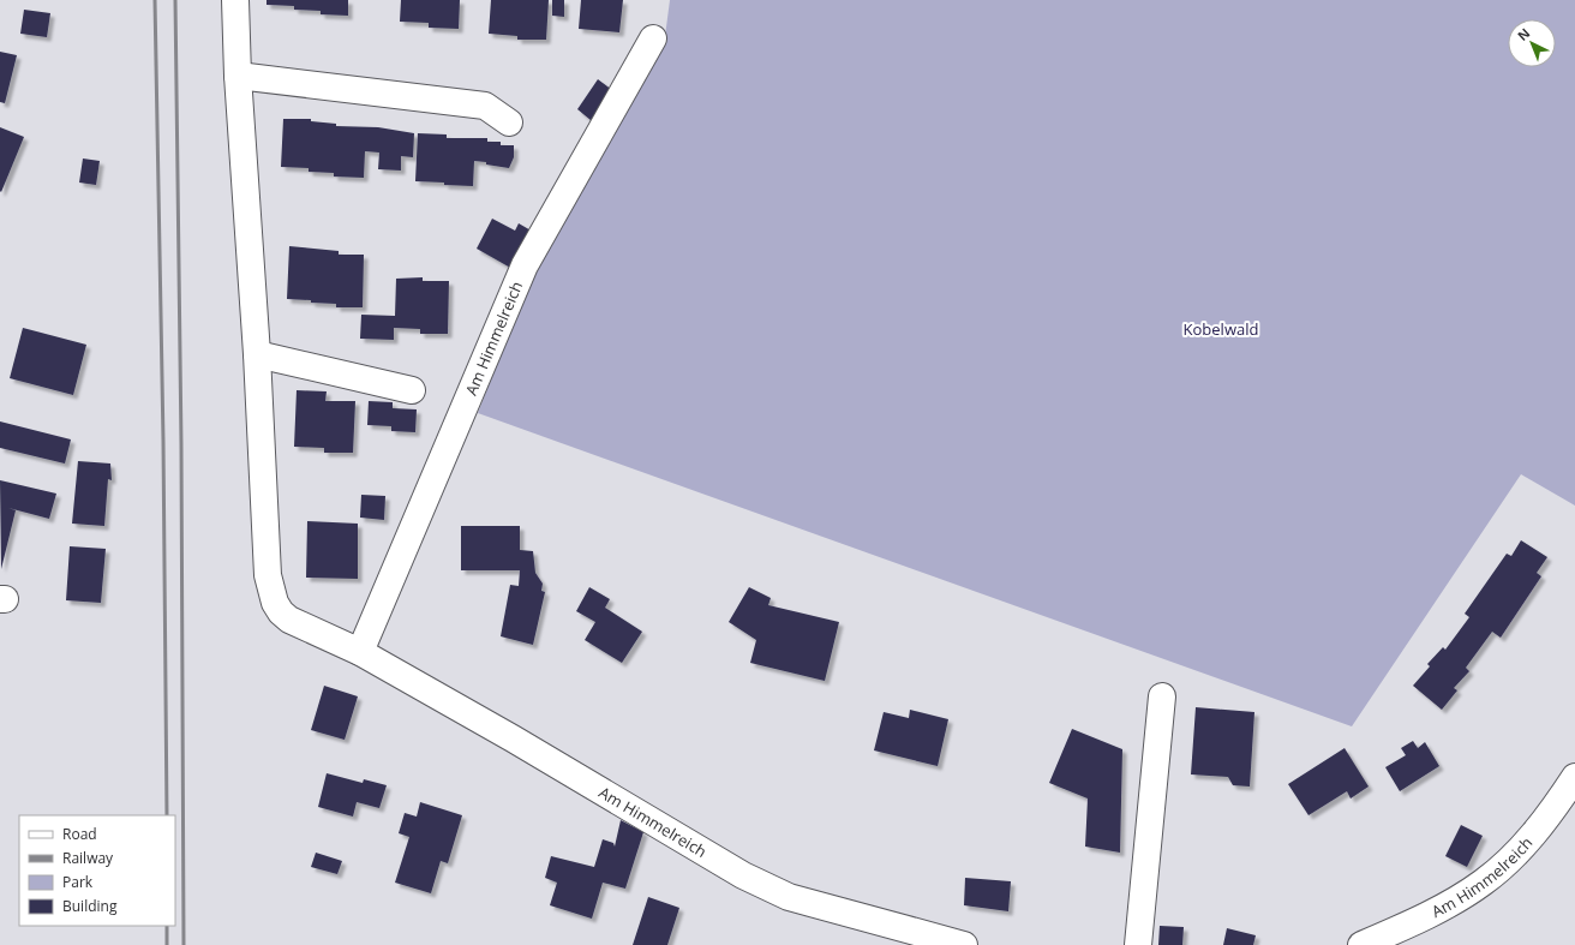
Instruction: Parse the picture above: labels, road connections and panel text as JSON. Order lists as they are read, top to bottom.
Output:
{
  "streets": {
    "street": ["Am Himmelreich"]
  },
  "parks": ["Kobelwald"],
  "legend": [
    "Road",
    "Railway",
    "Park",
    "Building"
  ],
  "north": "top left"
}
